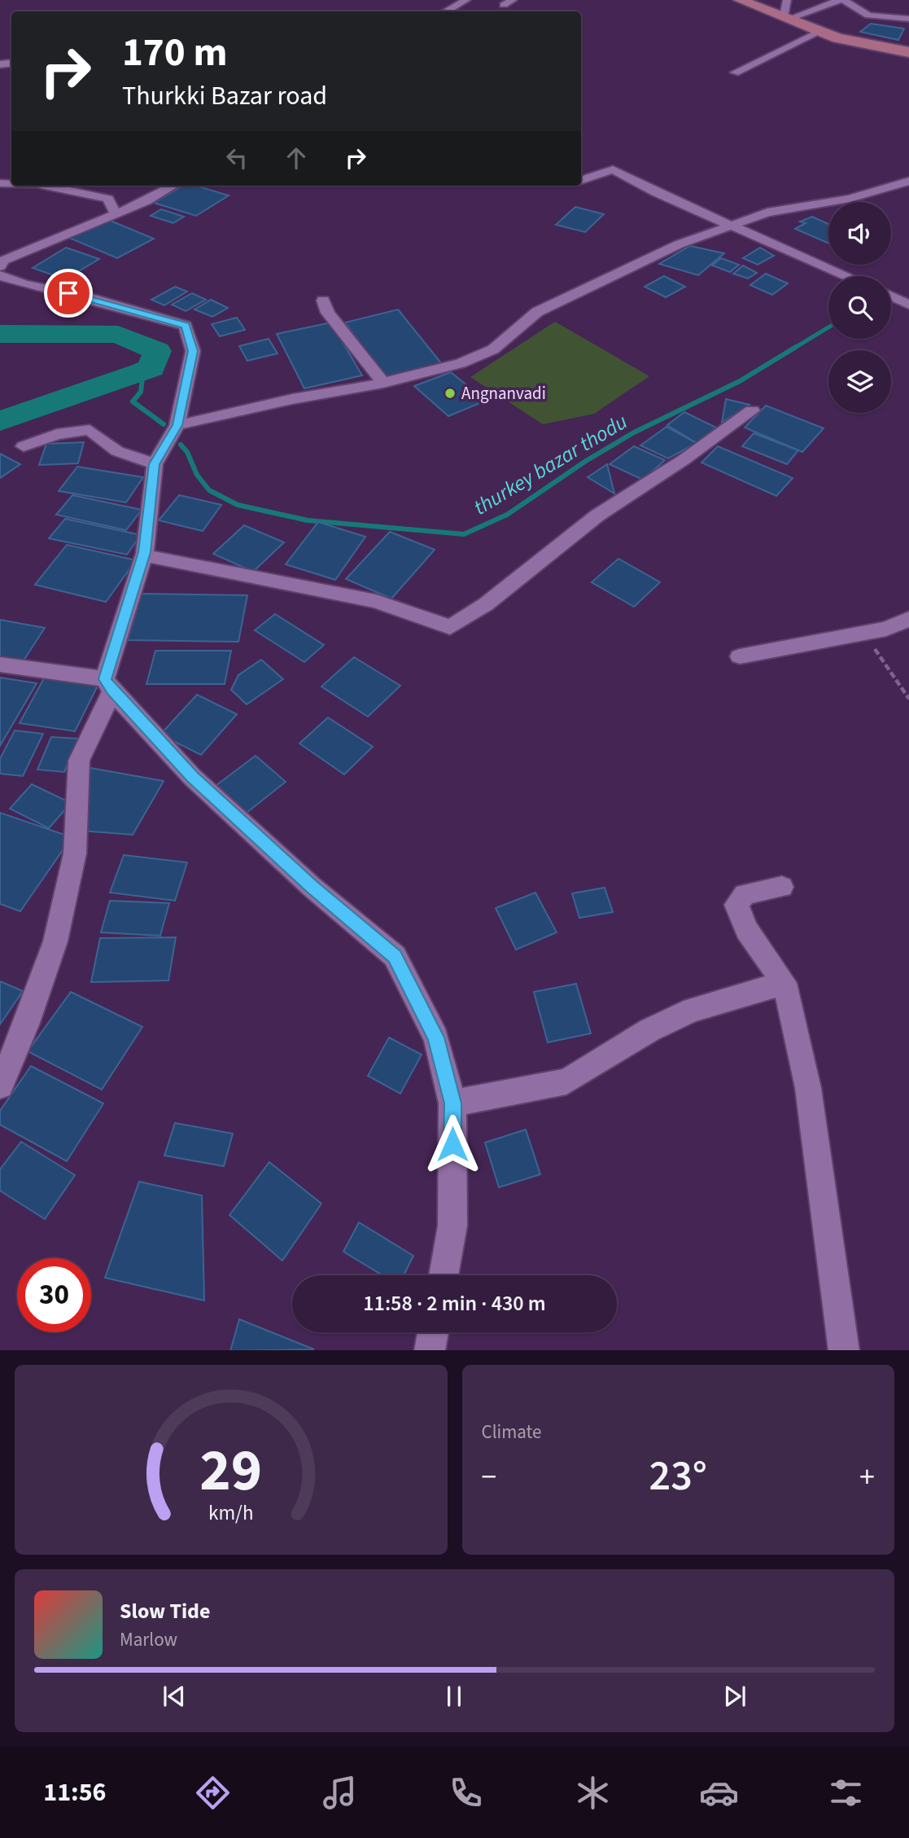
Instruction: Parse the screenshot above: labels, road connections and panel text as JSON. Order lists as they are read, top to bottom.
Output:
{
  "water": ["thurkey bazar thodu"],
  "places": ["Angnanvadi"],
  "page": {
    "turn": ["170 m", "Thurkki Bazar road"],
    "limit": "30",
    "trip": "11:58 · 2 min · 430 m",
    "tile": "Climate",
    "heat": ["−", "23°", "+"],
    "song": ["Slow Tide", "Marlow"],
    "tabs": "11:56",
    "gauge": ["29", "km/h"]
  }
}
